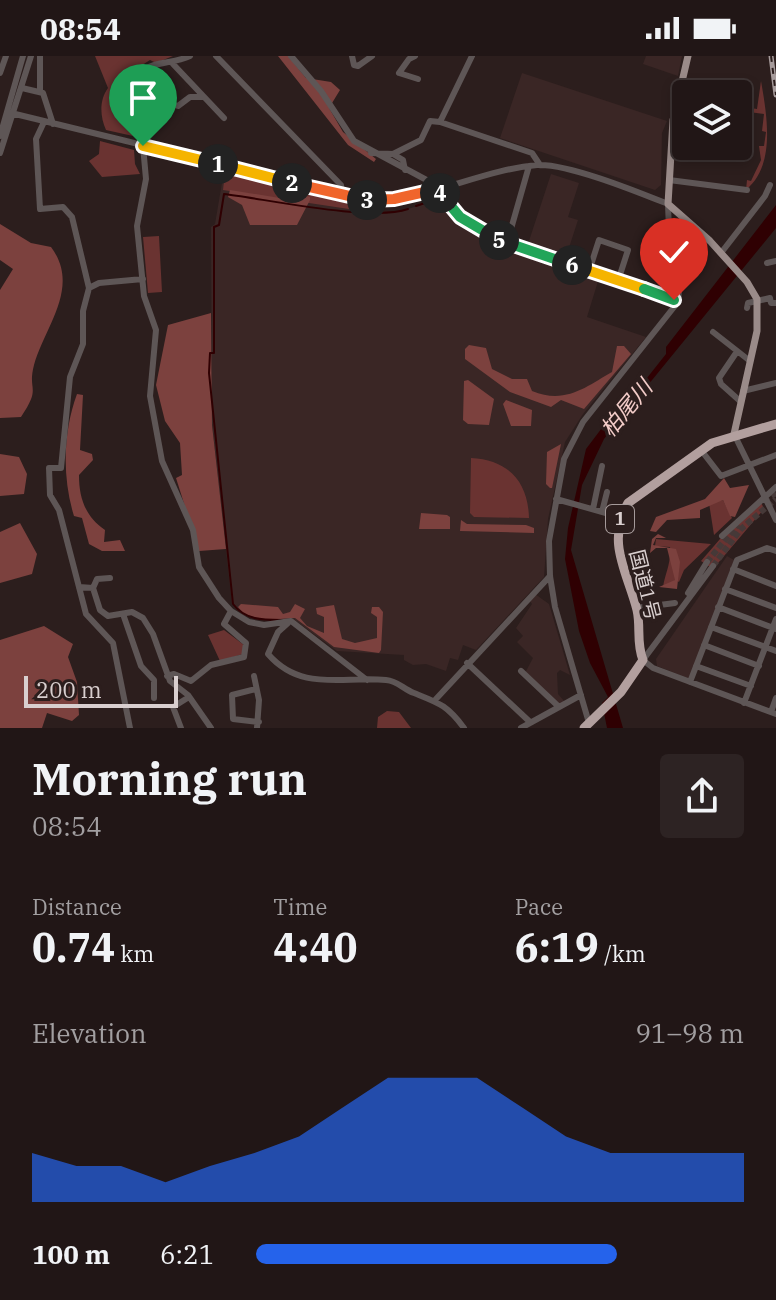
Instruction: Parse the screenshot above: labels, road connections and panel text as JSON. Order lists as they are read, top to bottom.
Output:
{
  "streets": {
    "highway": ["1", "国道1号"]
  },
  "crossings": [
    ["1", "国道1号"]
  ],
  "water": ["柏尾川"],
  "scale_bar": "200 m",
  "page": {
    "status": "08:54",
    "pins": [
      "1",
      "2",
      "4",
      "3",
      "5",
      "6"
    ],
    "scale": "200 m",
    "heading": ["Morning run", "08:54"],
    "stats": [
      ["Distance", "0.74 km"],
      ["Time", "4:40"],
      ["Pace", "6:19 /km"]
    ],
    "chart": ["Elevation", "91–98 m"],
    "list": [
      {
        "name": "100 m",
        "note": "6:21"
      }
    ]
  }
}
